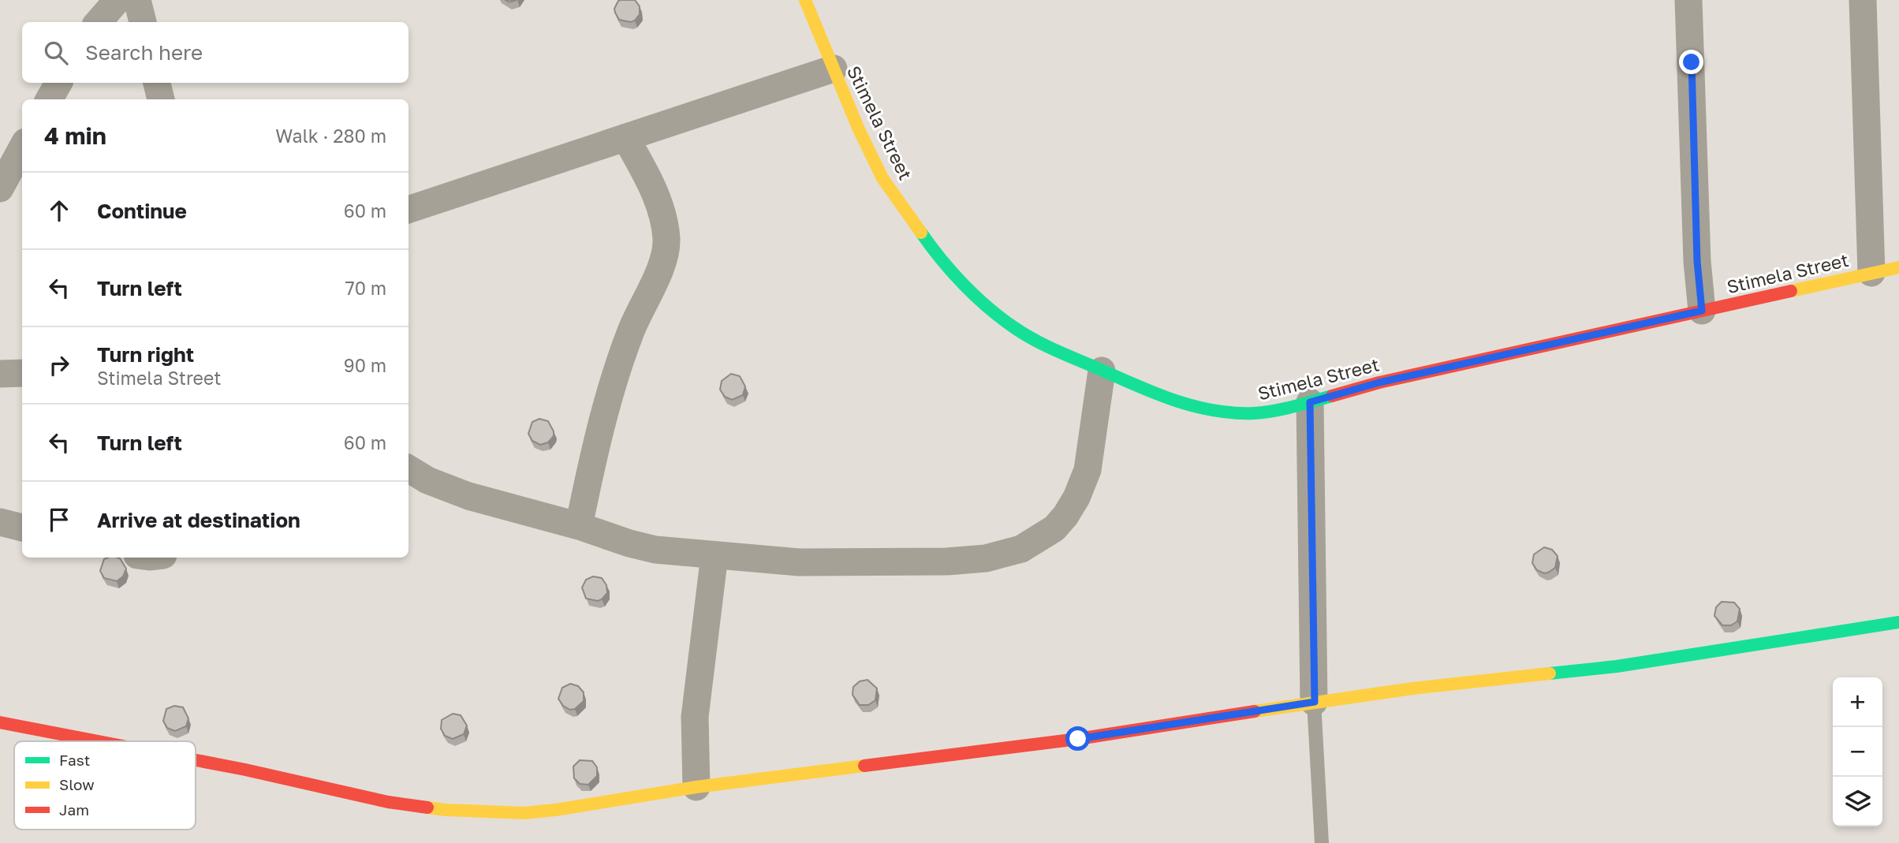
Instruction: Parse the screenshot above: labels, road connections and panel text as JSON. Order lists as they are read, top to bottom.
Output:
{
  "streets": {
    "street": ["Stimela Street"]
  },
  "legend": ["Fast", "Slow", "Jam"],
  "page": {
    "search": "Search here",
    "heading": ["4 min", "Walk · 280 m"],
    "list": [
      ["Continue", "60 m"],
      ["Turn left", "70 m"],
      ["Turn right", "Stimela Street", "90 m"],
      ["Turn left", "60 m"],
      "Arrive at destination"
    ],
    "map_buttons": ["+", "−"]
  }
}
